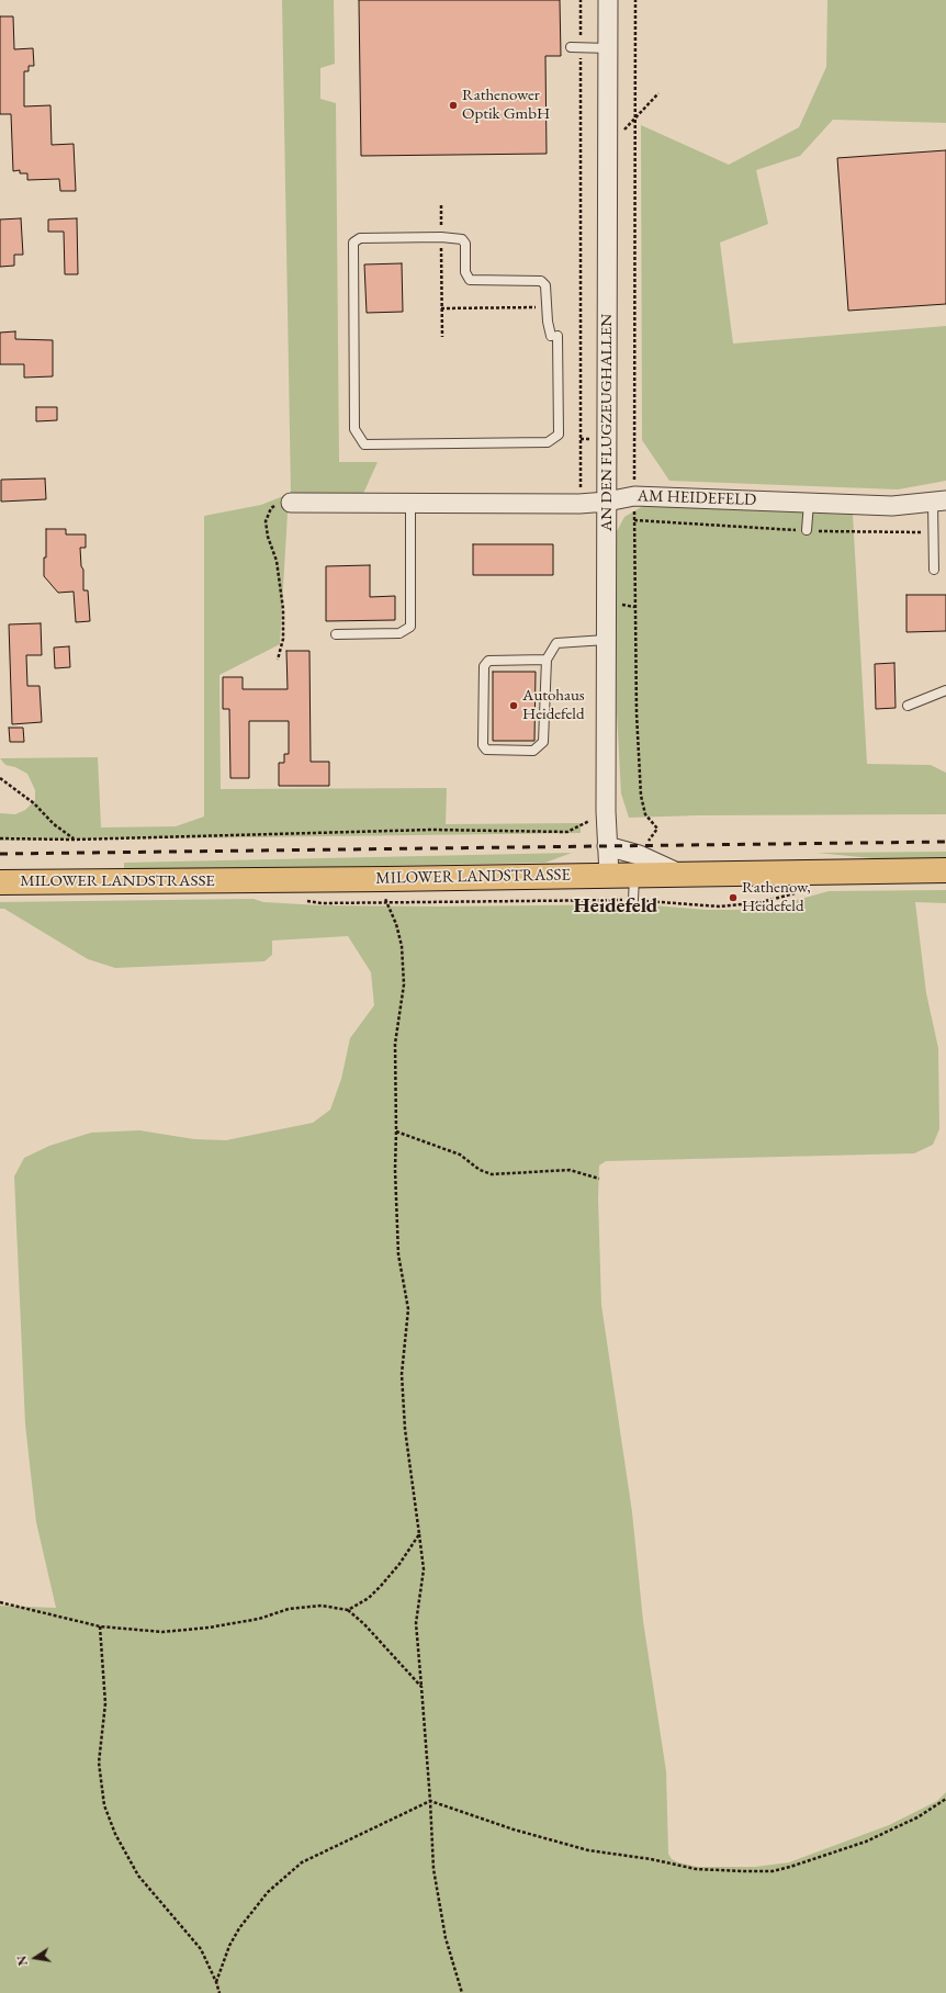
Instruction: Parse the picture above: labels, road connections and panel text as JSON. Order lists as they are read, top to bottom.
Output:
{
  "streets": {
    "main road": ["MILOWER LANDSTRASSE"],
    "street": ["AN DEN FLUGZEUGHALLEN", "AM HEIDEFELD"]
  },
  "crossings": [
    ["AN DEN FLUGZEUGHALLEN", "AM HEIDEFELD"],
    ["AN DEN FLUGZEUGHALLEN", "MILOWER LANDSTRASSE"]
  ],
  "districts": ["Heidefeld"],
  "places": ["Rathenower Optik GmbH", "Autohaus Heidefeld", "Rathenow, Heidefeld"],
  "north": "left"
}
